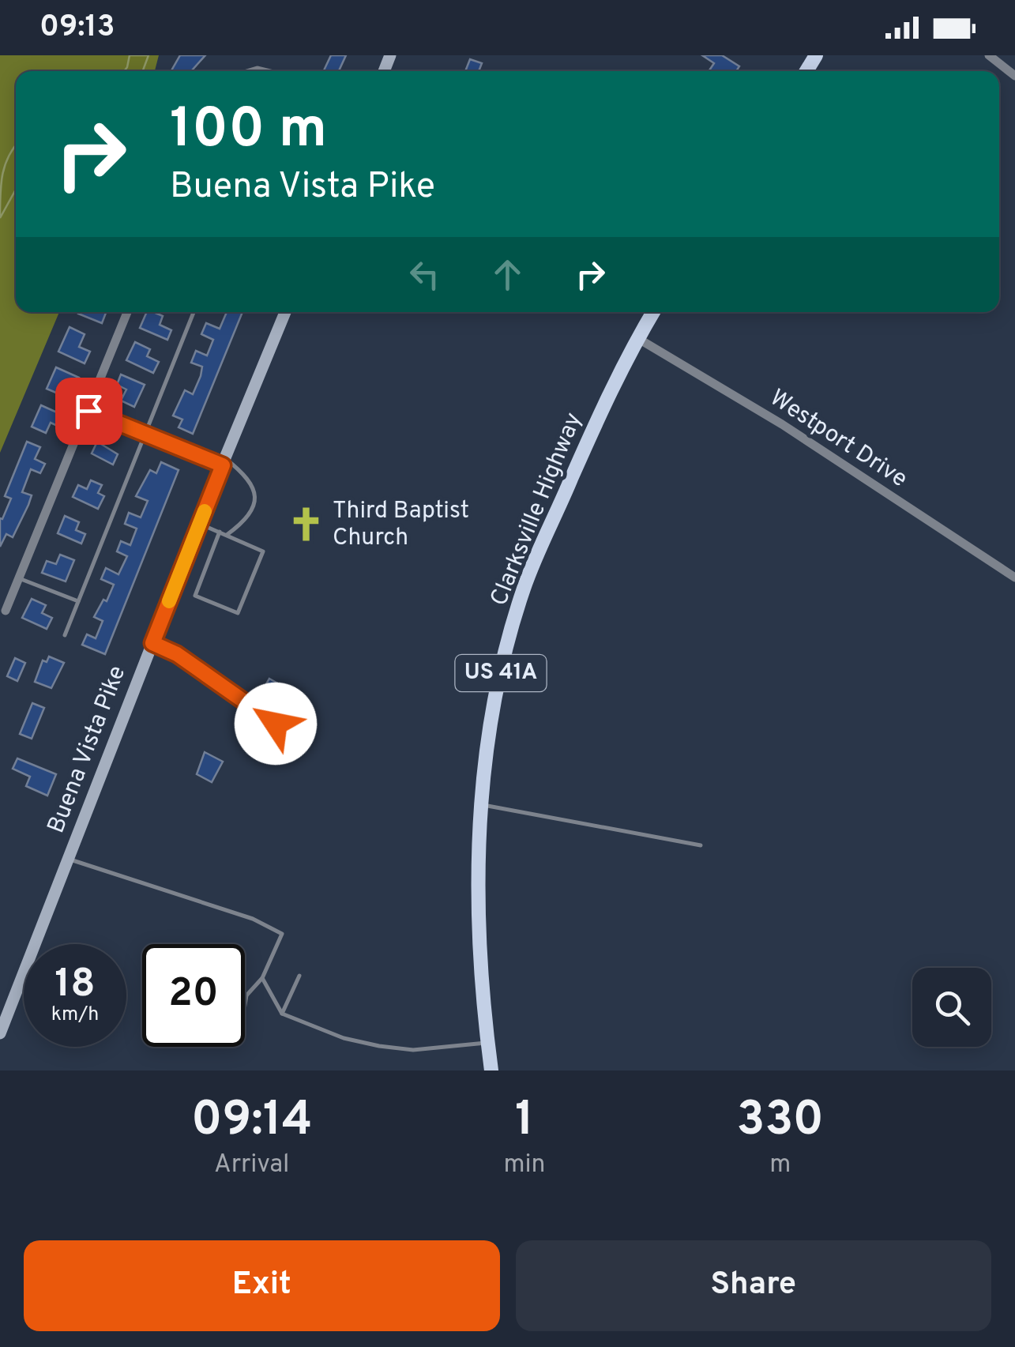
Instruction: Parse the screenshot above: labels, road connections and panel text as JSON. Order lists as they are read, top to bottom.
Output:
{
  "streets": {
    "main road": ["Clarksville Highway", "US 41A", "Buena Vista Pike"],
    "street": ["Westport Drive"]
  },
  "crossings": [
    ["Westport Drive", "Clarksville Highway"]
  ],
  "places": {
    "church": ["Third Baptist Church"]
  },
  "page": {
    "status": "09:13",
    "turn": ["100 m", "Buena Vista Pike"],
    "speed": "18 km/h",
    "limit": "20",
    "eta": [
      "09:14",
      "Arrival",
      "1",
      "min",
      "330",
      "m"
    ],
    "buttons": ["Exit", "Share"]
  }
}
